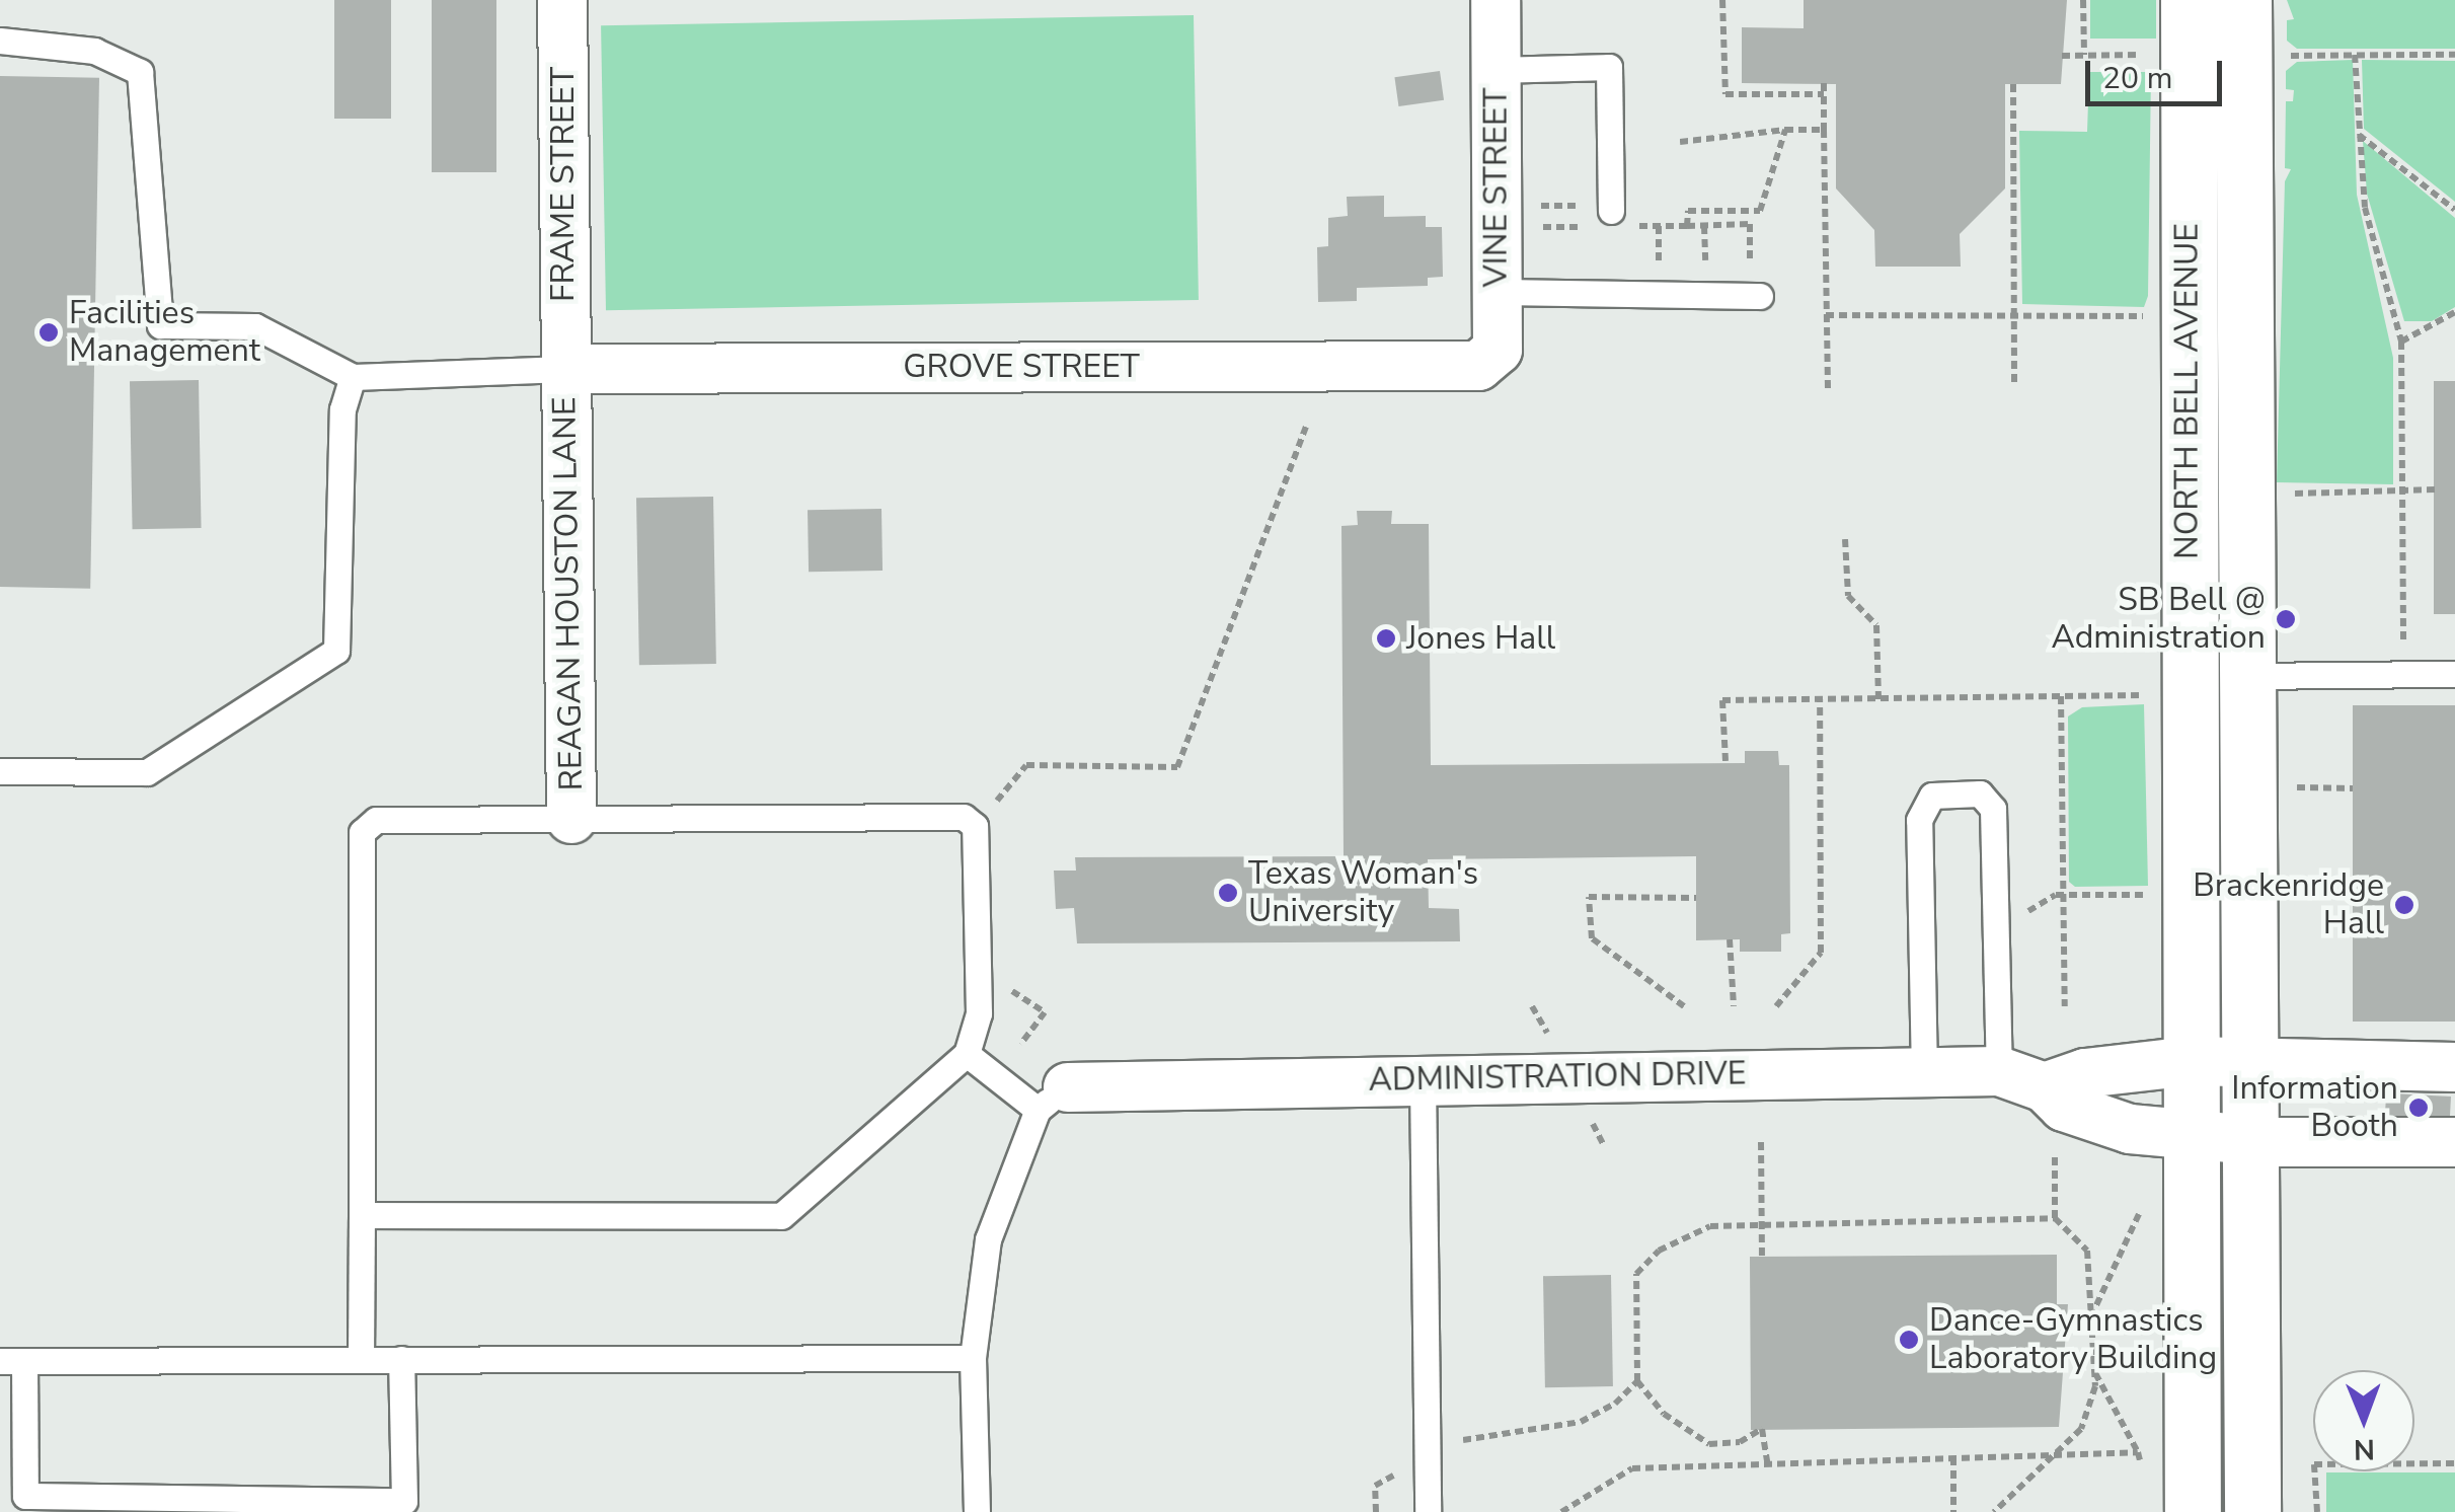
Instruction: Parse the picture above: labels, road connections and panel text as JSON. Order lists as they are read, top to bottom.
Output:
{
  "streets": {
    "main road": ["NORTH BELL AVENUE"],
    "street": [
      "FRAME STREET",
      "VINE STREET",
      "GROVE STREET",
      "REAGAN HOUSTON LANE",
      "ADMINISTRATION DRIVE"
    ]
  },
  "crossings": [
    ["FRAME STREET", "GROVE STREET"],
    ["FRAME STREET", "REAGAN HOUSTON LANE"],
    ["VINE STREET", "GROVE STREET"],
    ["GROVE STREET", "REAGAN HOUSTON LANE"],
    ["NORTH BELL AVENUE", "ADMINISTRATION DRIVE"]
  ],
  "places": [
    "Facilities Management",
    "SB Bell @ Administration",
    "Jones Hall",
    "Texas Woman's University",
    "Brackenridge Hall",
    "Information Booth",
    "Dance-Gymnastics Laboratory Building"
  ],
  "scale_bar": "20 m",
  "north": "bottom"
}
